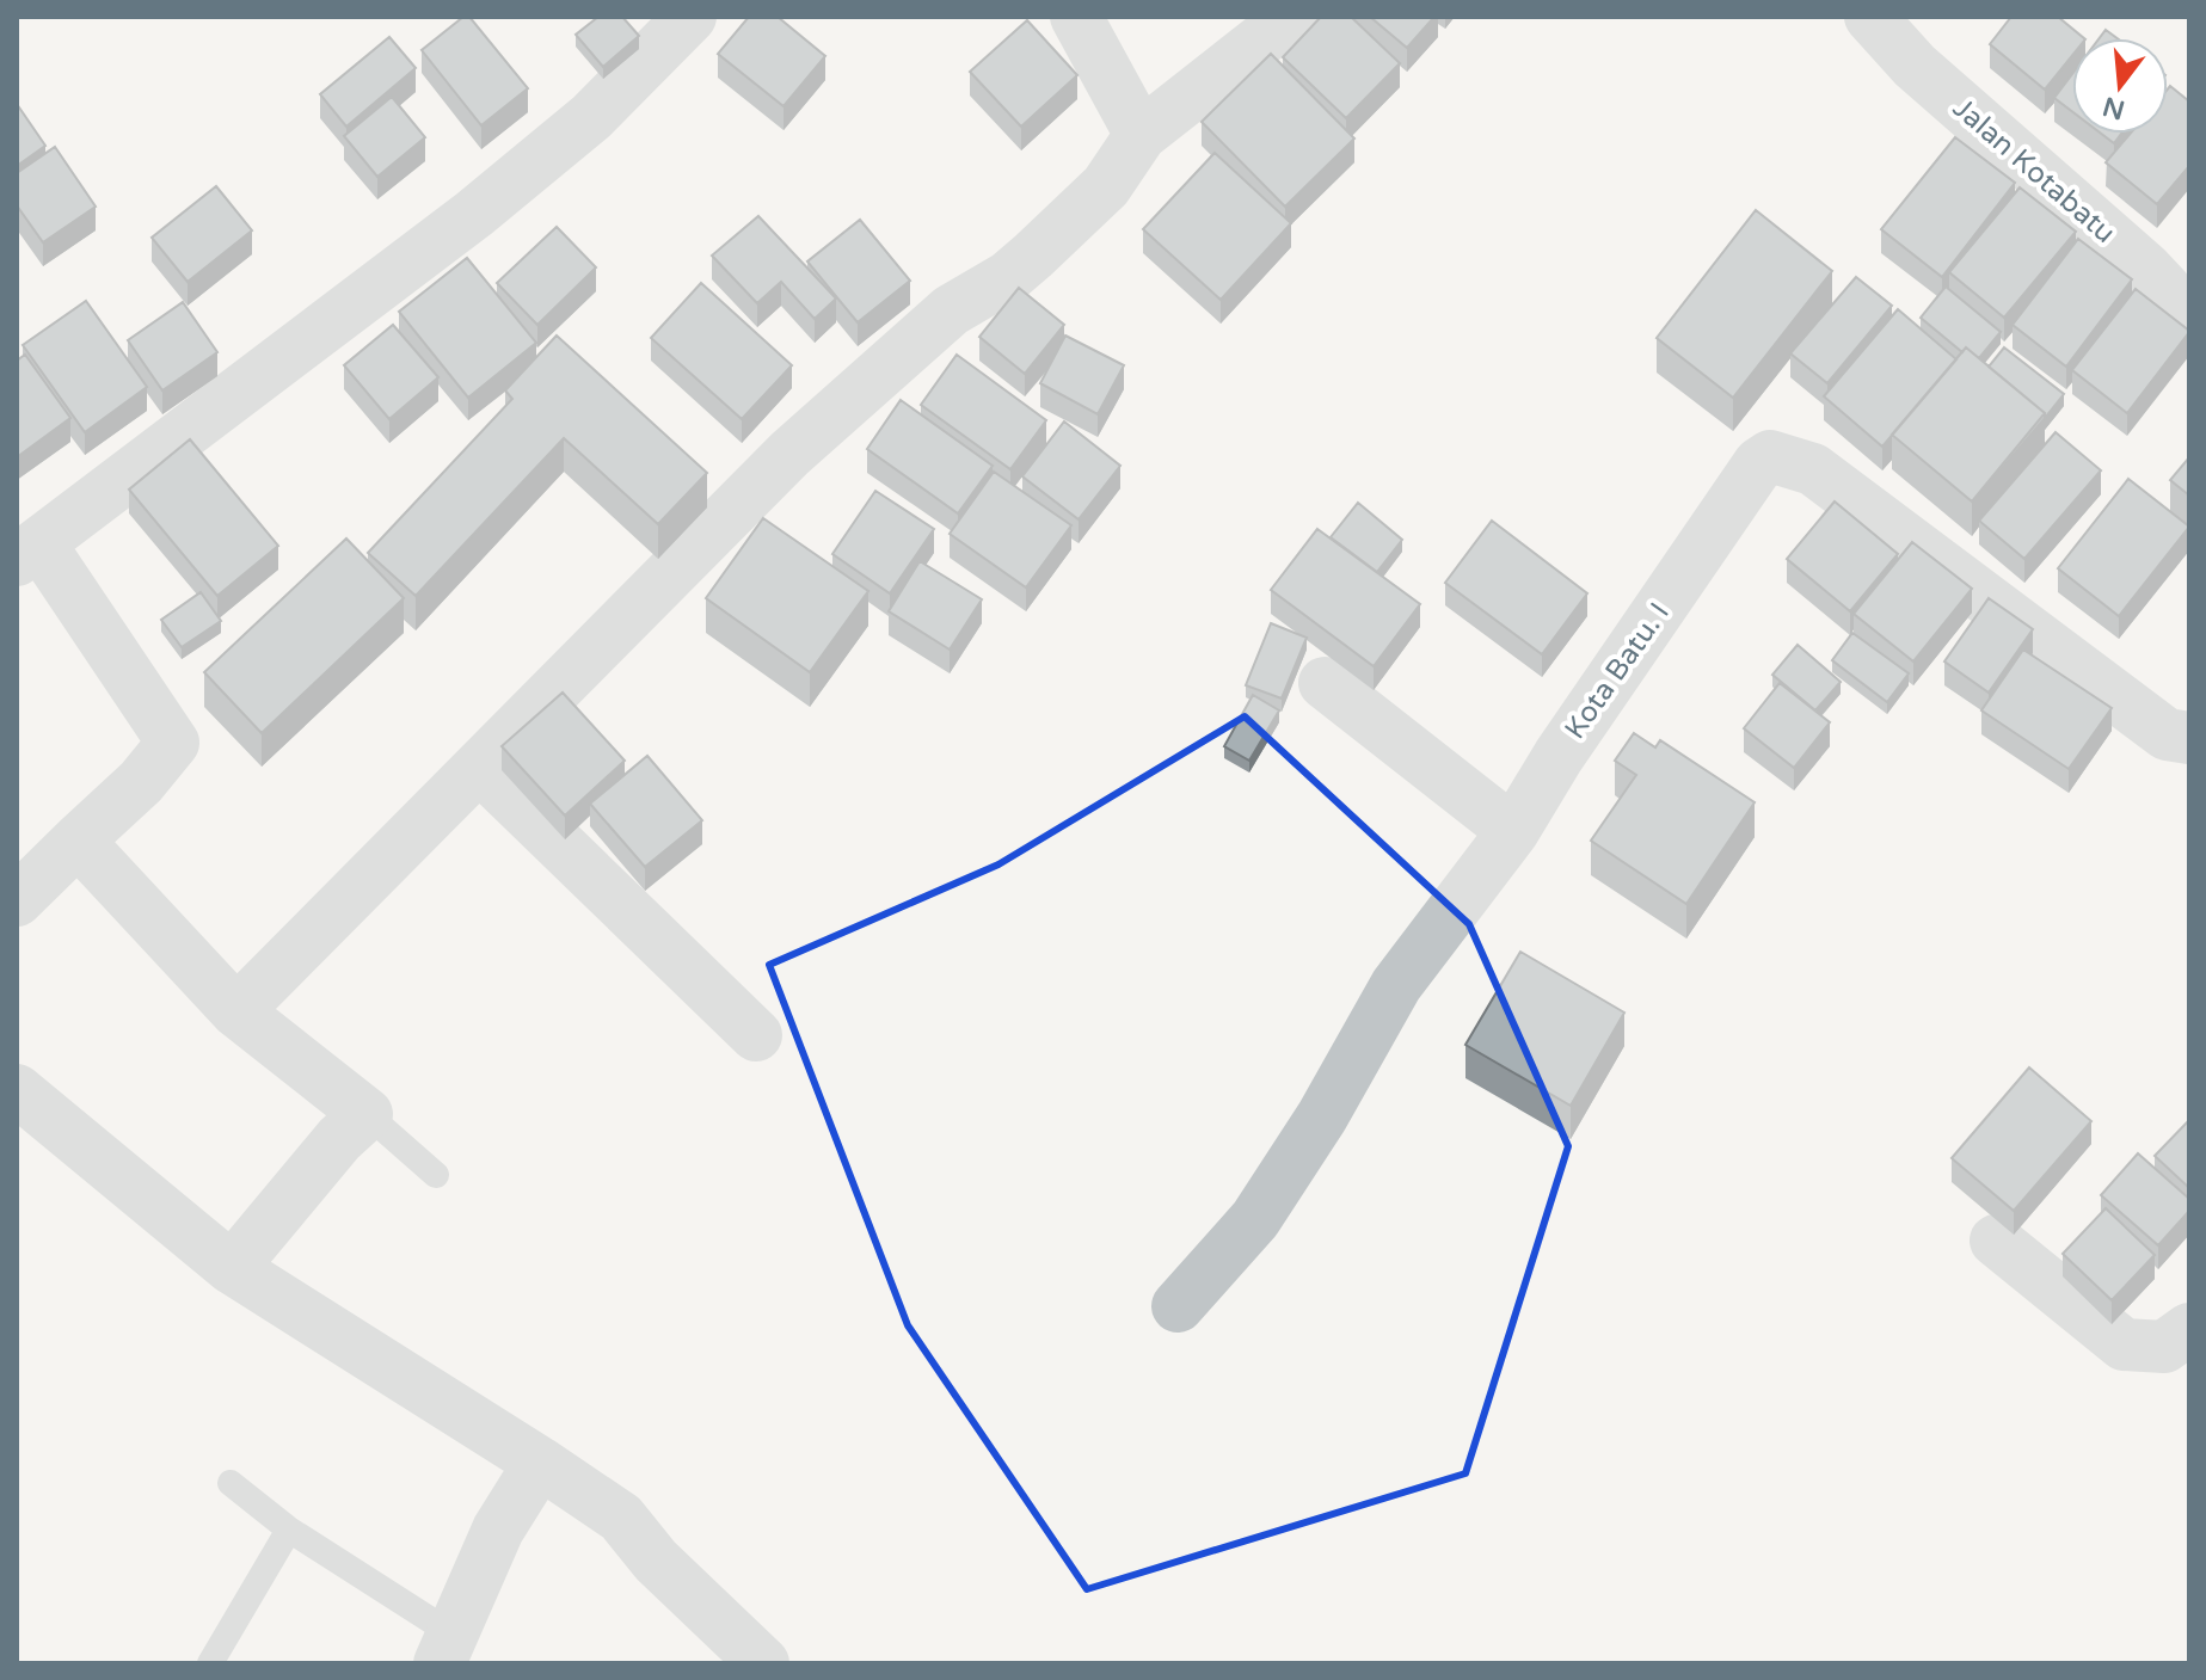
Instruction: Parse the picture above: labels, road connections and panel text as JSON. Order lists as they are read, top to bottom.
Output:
{
  "streets": {
    "street": ["Jalan Kotabatu", "Kota Batu. I"]
  },
  "north": "bottom"
}
